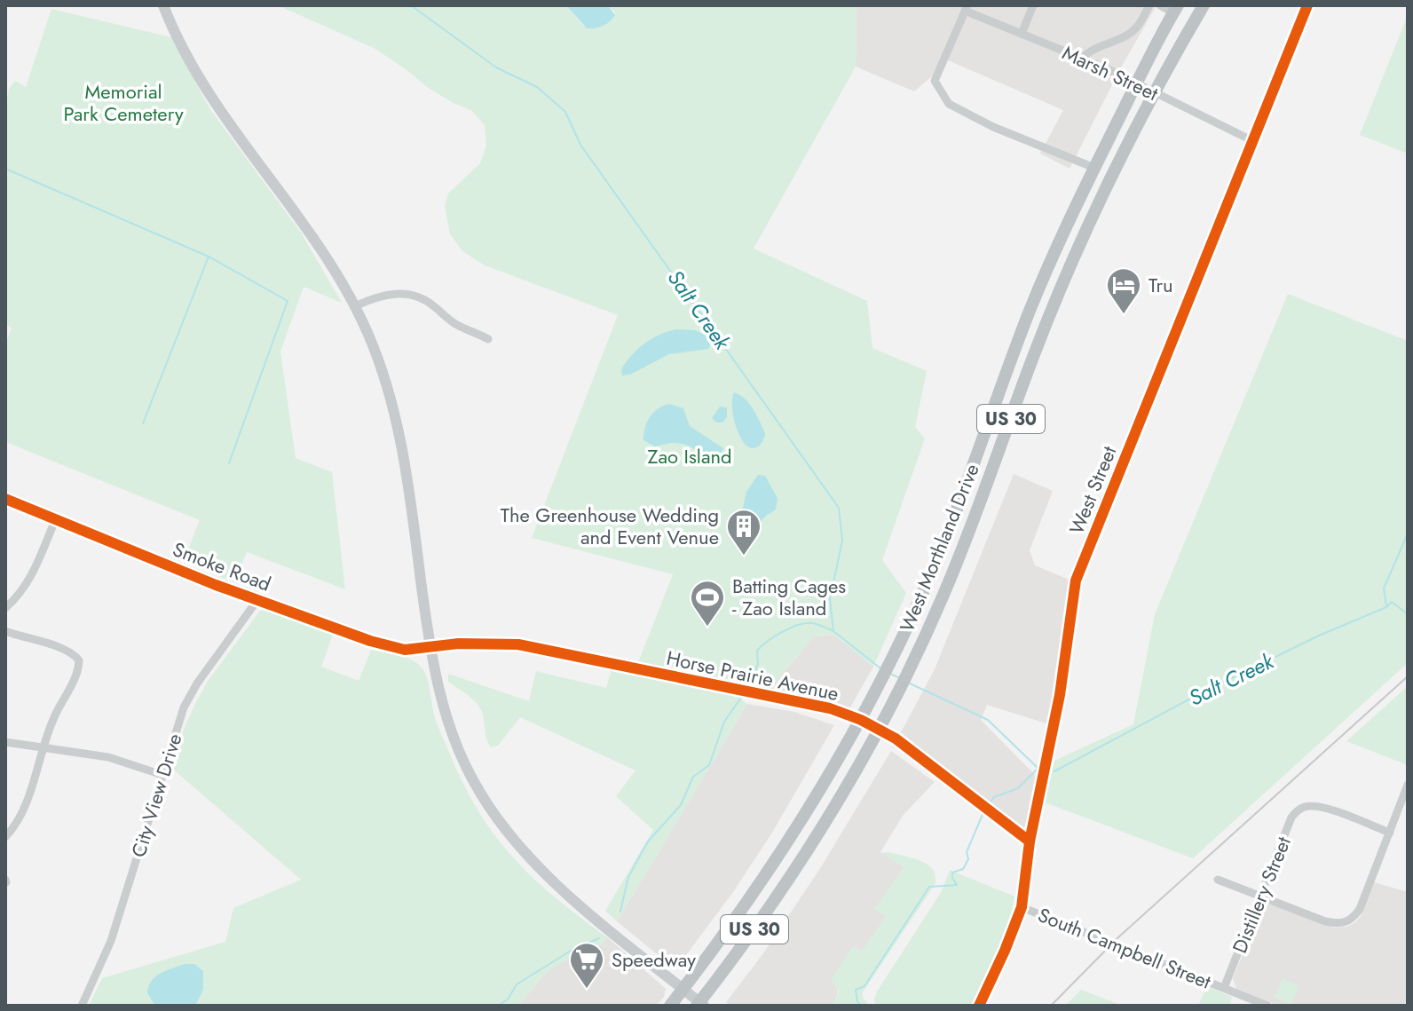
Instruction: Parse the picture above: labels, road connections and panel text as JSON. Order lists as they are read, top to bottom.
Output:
{
  "streets": {
    "highway": ["US 30", "West Morthland Drive"],
    "street": [
      "Marsh Street",
      "West Street",
      "Smoke Road",
      "Horse Prairie Avenue",
      "City View Drive",
      "Distillery Street",
      "South Campbell Street"
    ]
  },
  "crossings": [
    ["Marsh Street", "West Street"],
    ["Marsh Street", "West Morthland Drive"],
    ["US 30", "West Morthland Drive"],
    ["West Street", "Horse Prairie Avenue"],
    ["West Street", "South Campbell Street"],
    ["West Morthland Drive", "Horse Prairie Avenue"],
    ["Smoke Road", "Horse Prairie Avenue"],
    ["Smoke Road", "City View Drive"],
    ["Distillery Street", "South Campbell Street"]
  ],
  "water": ["Salt Creek"],
  "parks": ["Memorial Park Cemetery", "Zao Island"],
  "places": {
    "hotel": ["Tru"],
    "building": ["The Greenhouse Wedding and Event Venue"],
    "sports": ["Batting Cages - Zao Island"],
    "supermarket": ["Speedway"]
  }
}
